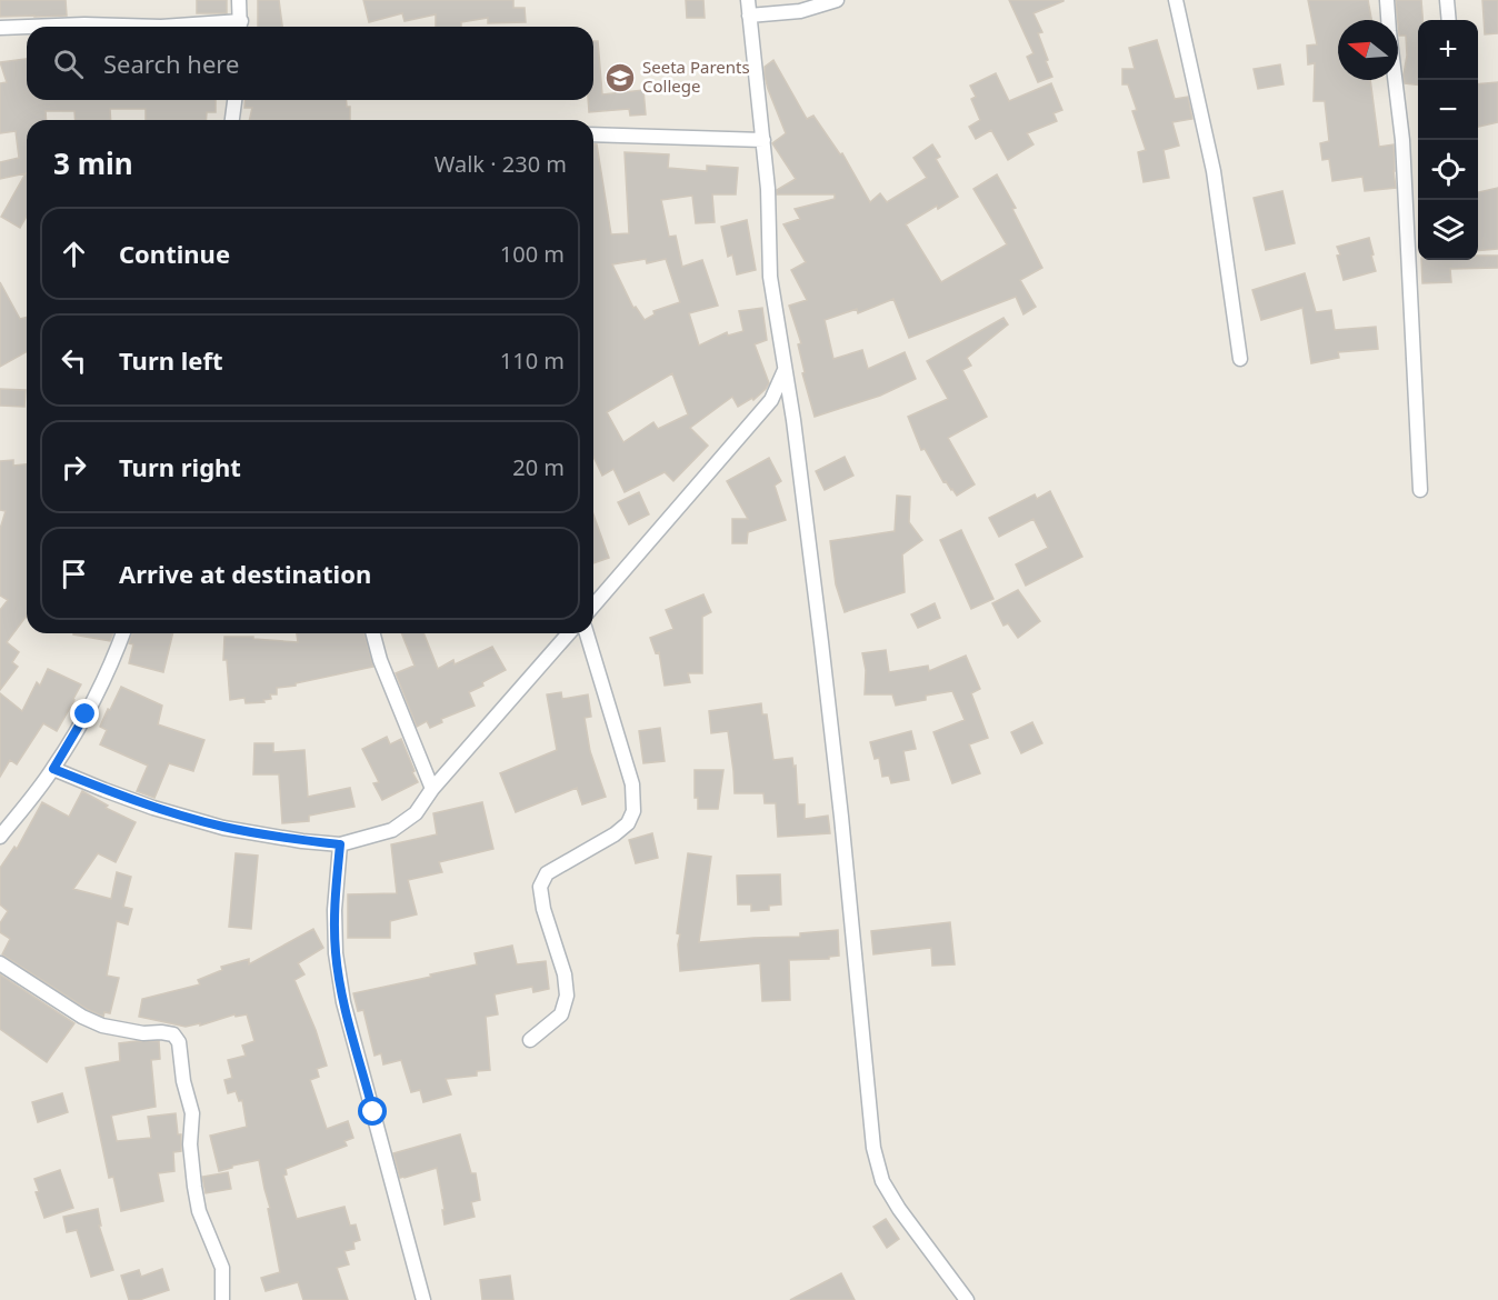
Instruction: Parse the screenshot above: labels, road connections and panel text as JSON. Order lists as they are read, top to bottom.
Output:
{
  "places": {
    "school or university": ["Seeta Parents College"]
  },
  "north": "left",
  "page": {
    "map_buttons": ["+", "−"],
    "search": "Search here",
    "heading": ["3 min", "Walk · 230 m"],
    "list": [
      ["Continue", "100 m"],
      ["Turn left", "110 m"],
      ["Turn right", "20 m"],
      "Arrive at destination"
    ]
  }
}
